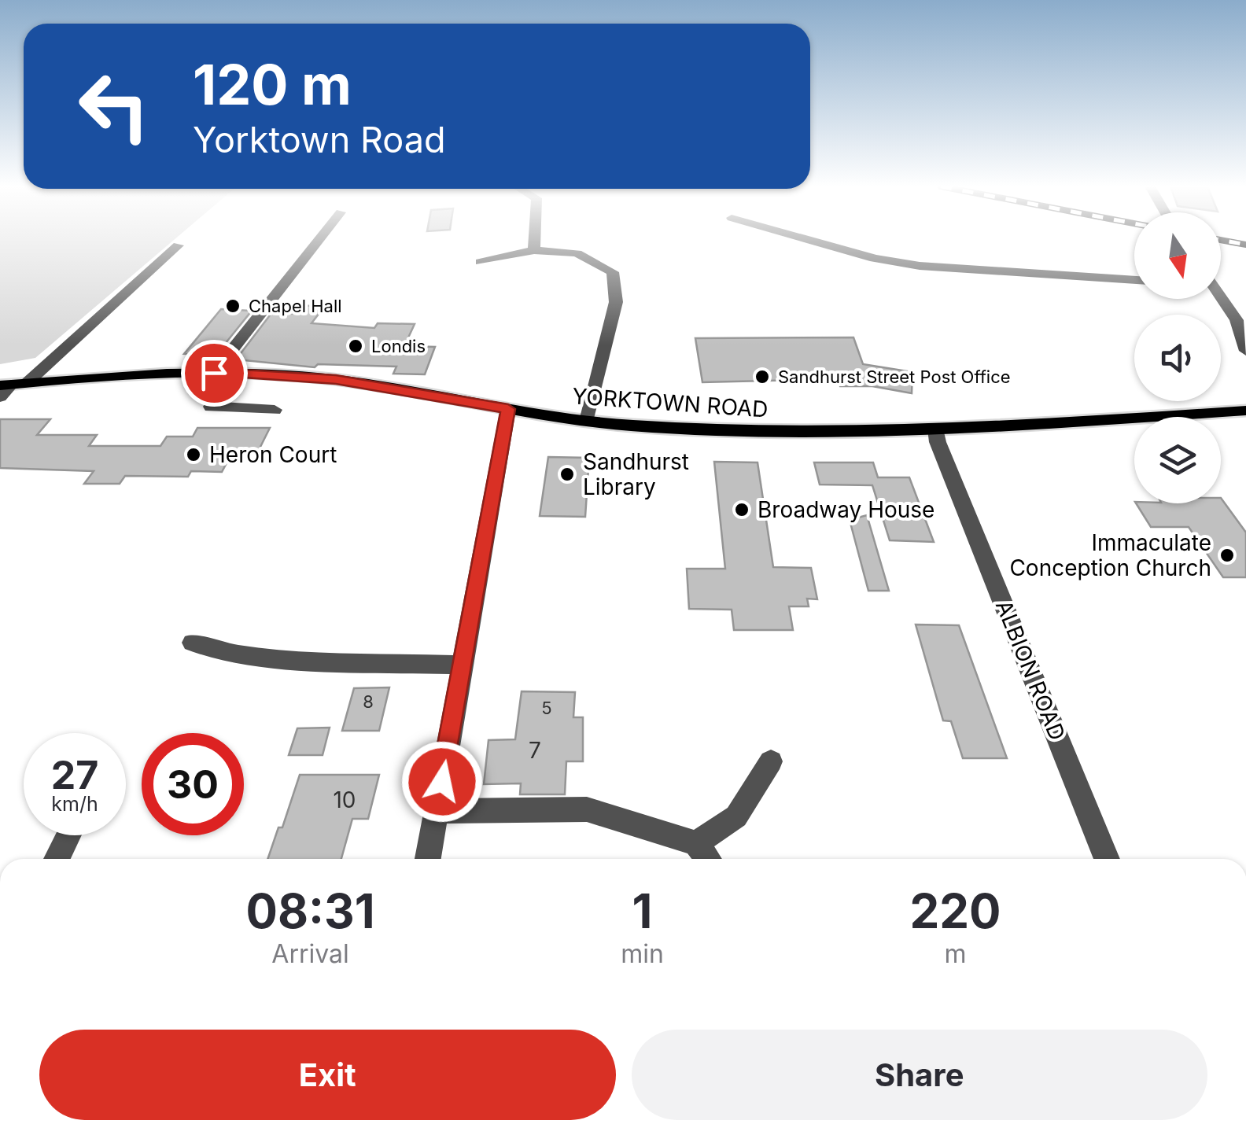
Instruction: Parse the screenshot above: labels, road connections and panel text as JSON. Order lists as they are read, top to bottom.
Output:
{
  "streets": {
    "main road": ["YORKTOWN ROAD"],
    "street": ["ALBION ROAD"]
  },
  "crossings": [
    ["YORKTOWN ROAD", "ALBION ROAD"]
  ],
  "places": [
    "Chapel Hall",
    "Londis",
    "Sandhurst Street Post Office",
    "Heron Court",
    "Sandhurst Library",
    "Broadway House",
    "Immaculate Conception Church"
  ],
  "house_numbers": [
    "8",
    "5",
    "7",
    "10"
  ],
  "north": "bottom",
  "page": {
    "turn": ["120 m", "Yorktown Road"],
    "speed": "27 km/h",
    "limit": "30",
    "eta": [
      "08:31",
      "Arrival",
      "1",
      "min",
      "220",
      "m"
    ],
    "buttons": ["Exit", "Share"]
  }
}
